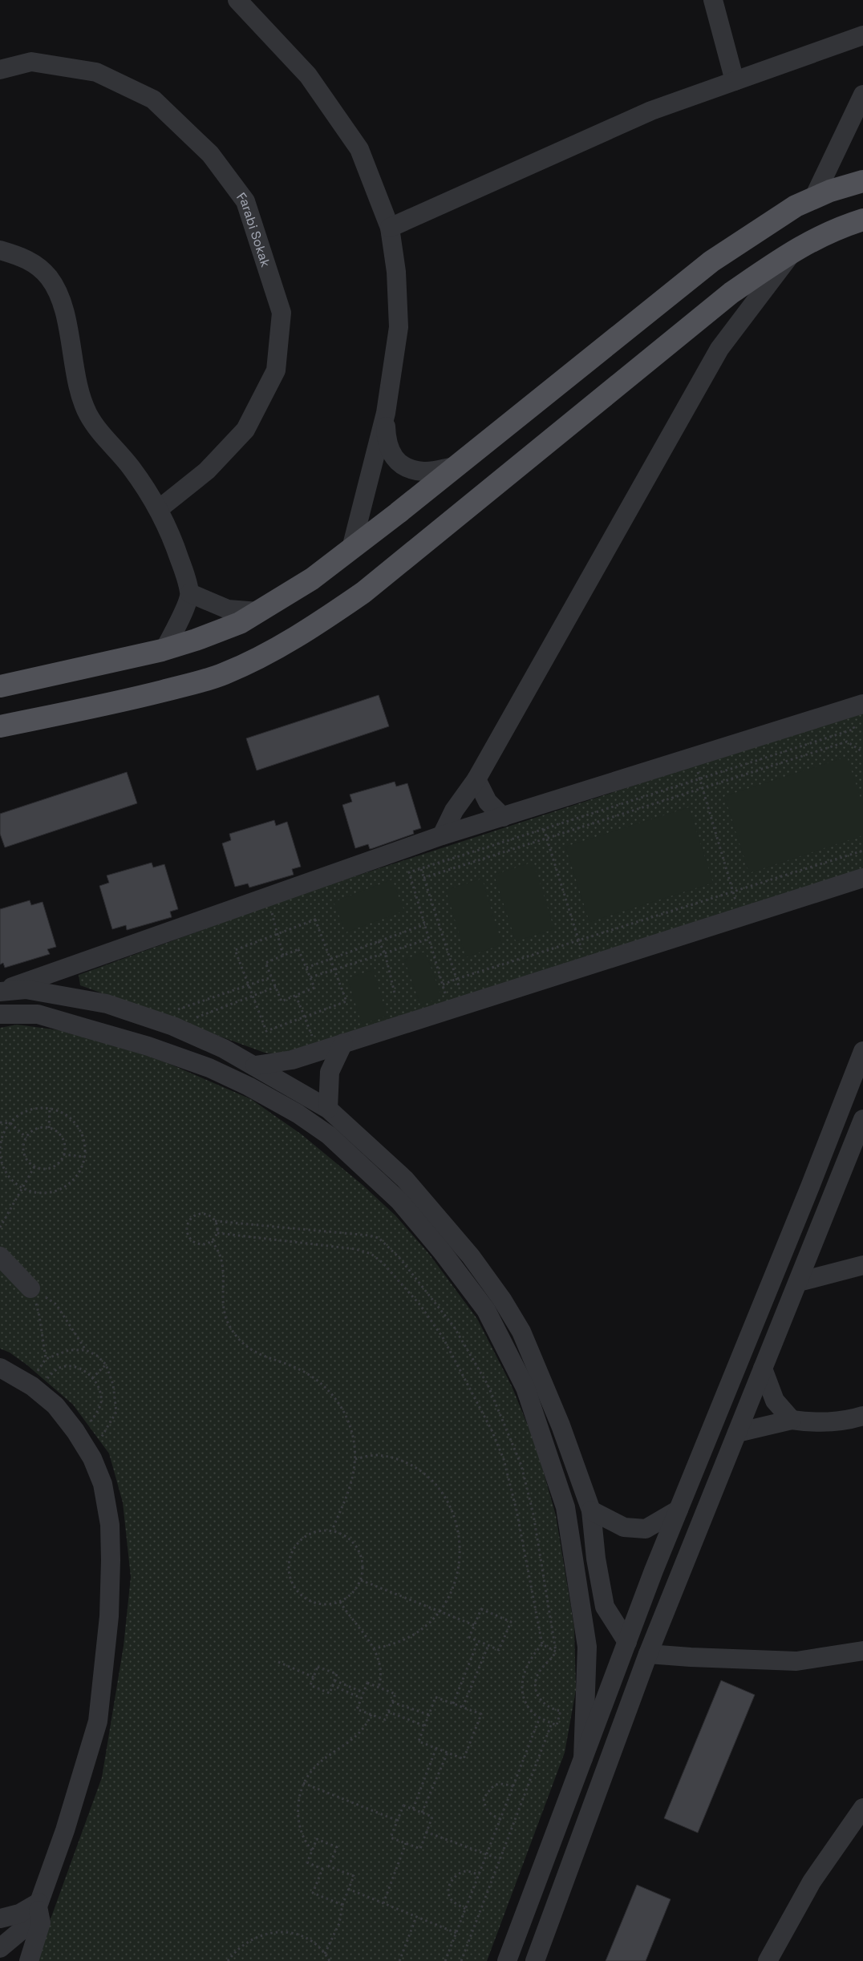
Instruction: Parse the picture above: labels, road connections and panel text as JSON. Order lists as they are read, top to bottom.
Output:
{
  "streets": {
    "street": ["Farabi Sokak"]
  }
}
